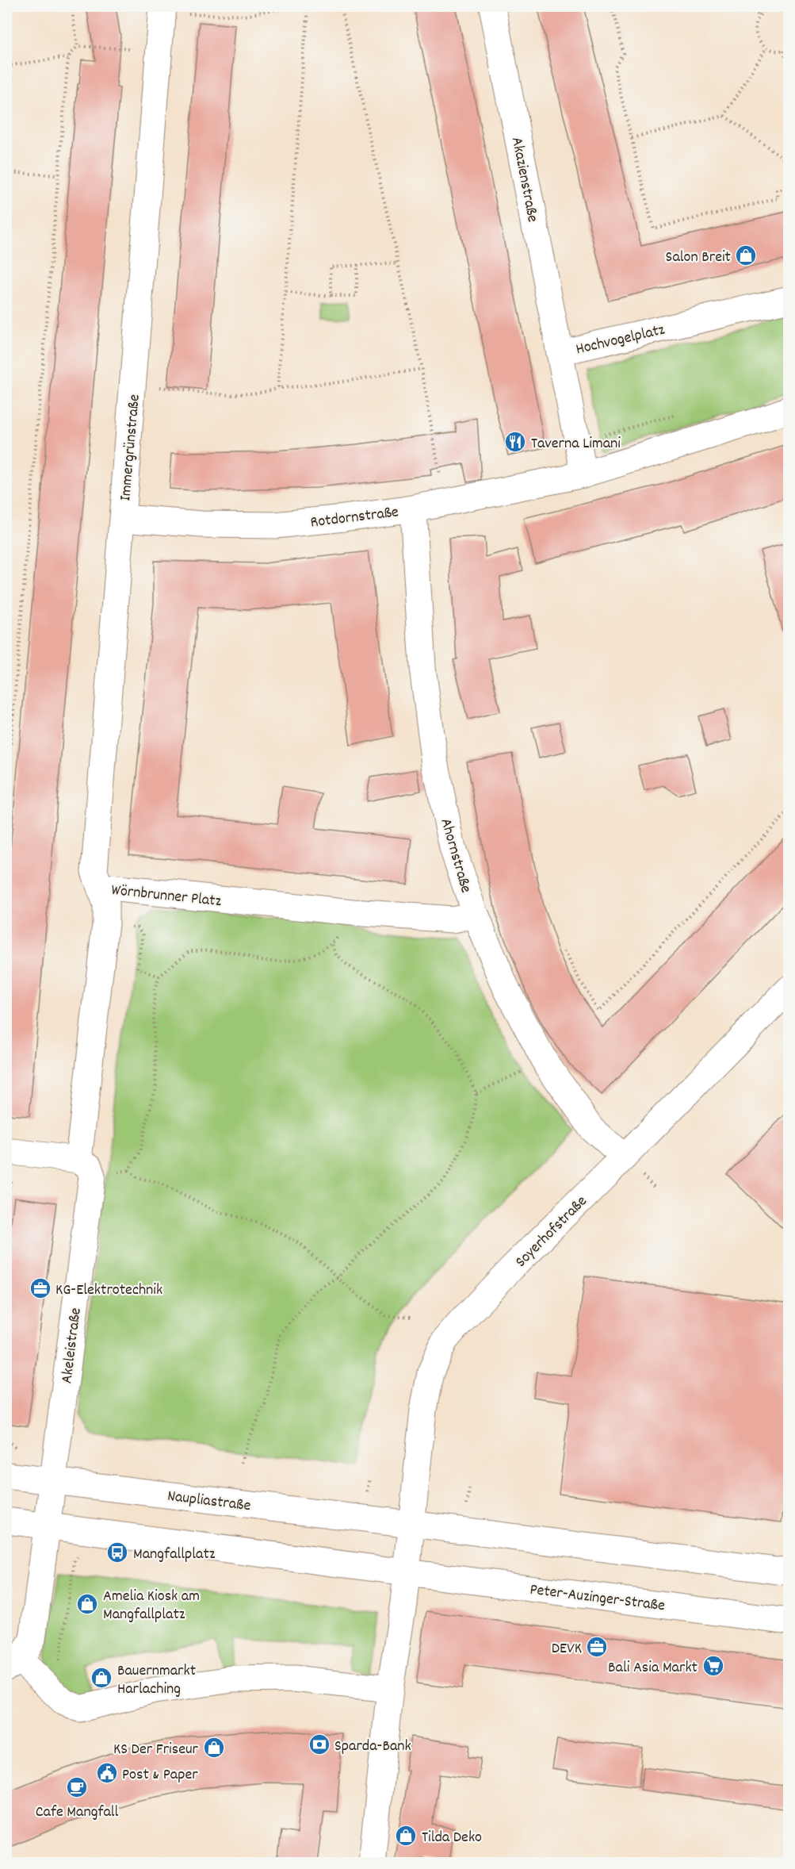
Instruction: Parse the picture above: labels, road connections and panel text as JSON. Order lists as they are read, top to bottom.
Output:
{
  "streets": {
    "street": [
      "Akazienstraße",
      "Hochvogelplatz",
      "Immergrünstraße",
      "Rotdornstraße",
      "Ahornstraße",
      "Wörnbrunner Platz",
      "Soyerhofstraße",
      "Akeleistraße",
      "Naupliastraße",
      "Peter-Auzinger-Straße"
    ]
  },
  "crossings": [
    ["Akazienstraße", "Hochvogelplatz"],
    ["Hochvogelplatz", "Rotdornstraße"],
    ["Immergrünstraße", "Rotdornstraße"],
    ["Immergrünstraße", "Wörnbrunner Platz"],
    ["Rotdornstraße", "Ahornstraße"],
    ["Ahornstraße", "Wörnbrunner Platz"],
    ["Ahornstraße", "Soyerhofstraße"],
    ["Wörnbrunner Platz", "Akeleistraße"],
    ["Soyerhofstraße", "Naupliastraße"],
    ["Akeleistraße", "Naupliastraße"]
  ],
  "places": {
    "shop": [
      "Salon Breit",
      "Amelia Kiosk am Mangfallplatz",
      "Bauernmarkt Harlaching",
      "KS Der Friseur",
      "Tilda Deko"
    ],
    "restaurant": ["Taverna Limani"],
    "office": ["KG-Elektrotechnik", "DEVK"],
    "bus stop": ["Mangfallplatz"],
    "supermarket": ["Bali Asia Markt"],
    "bank": ["Sparda-Bank"],
    "public building": ["Post & Paper"],
    "cafe": ["Cafe Mangfall"]
  }
}
